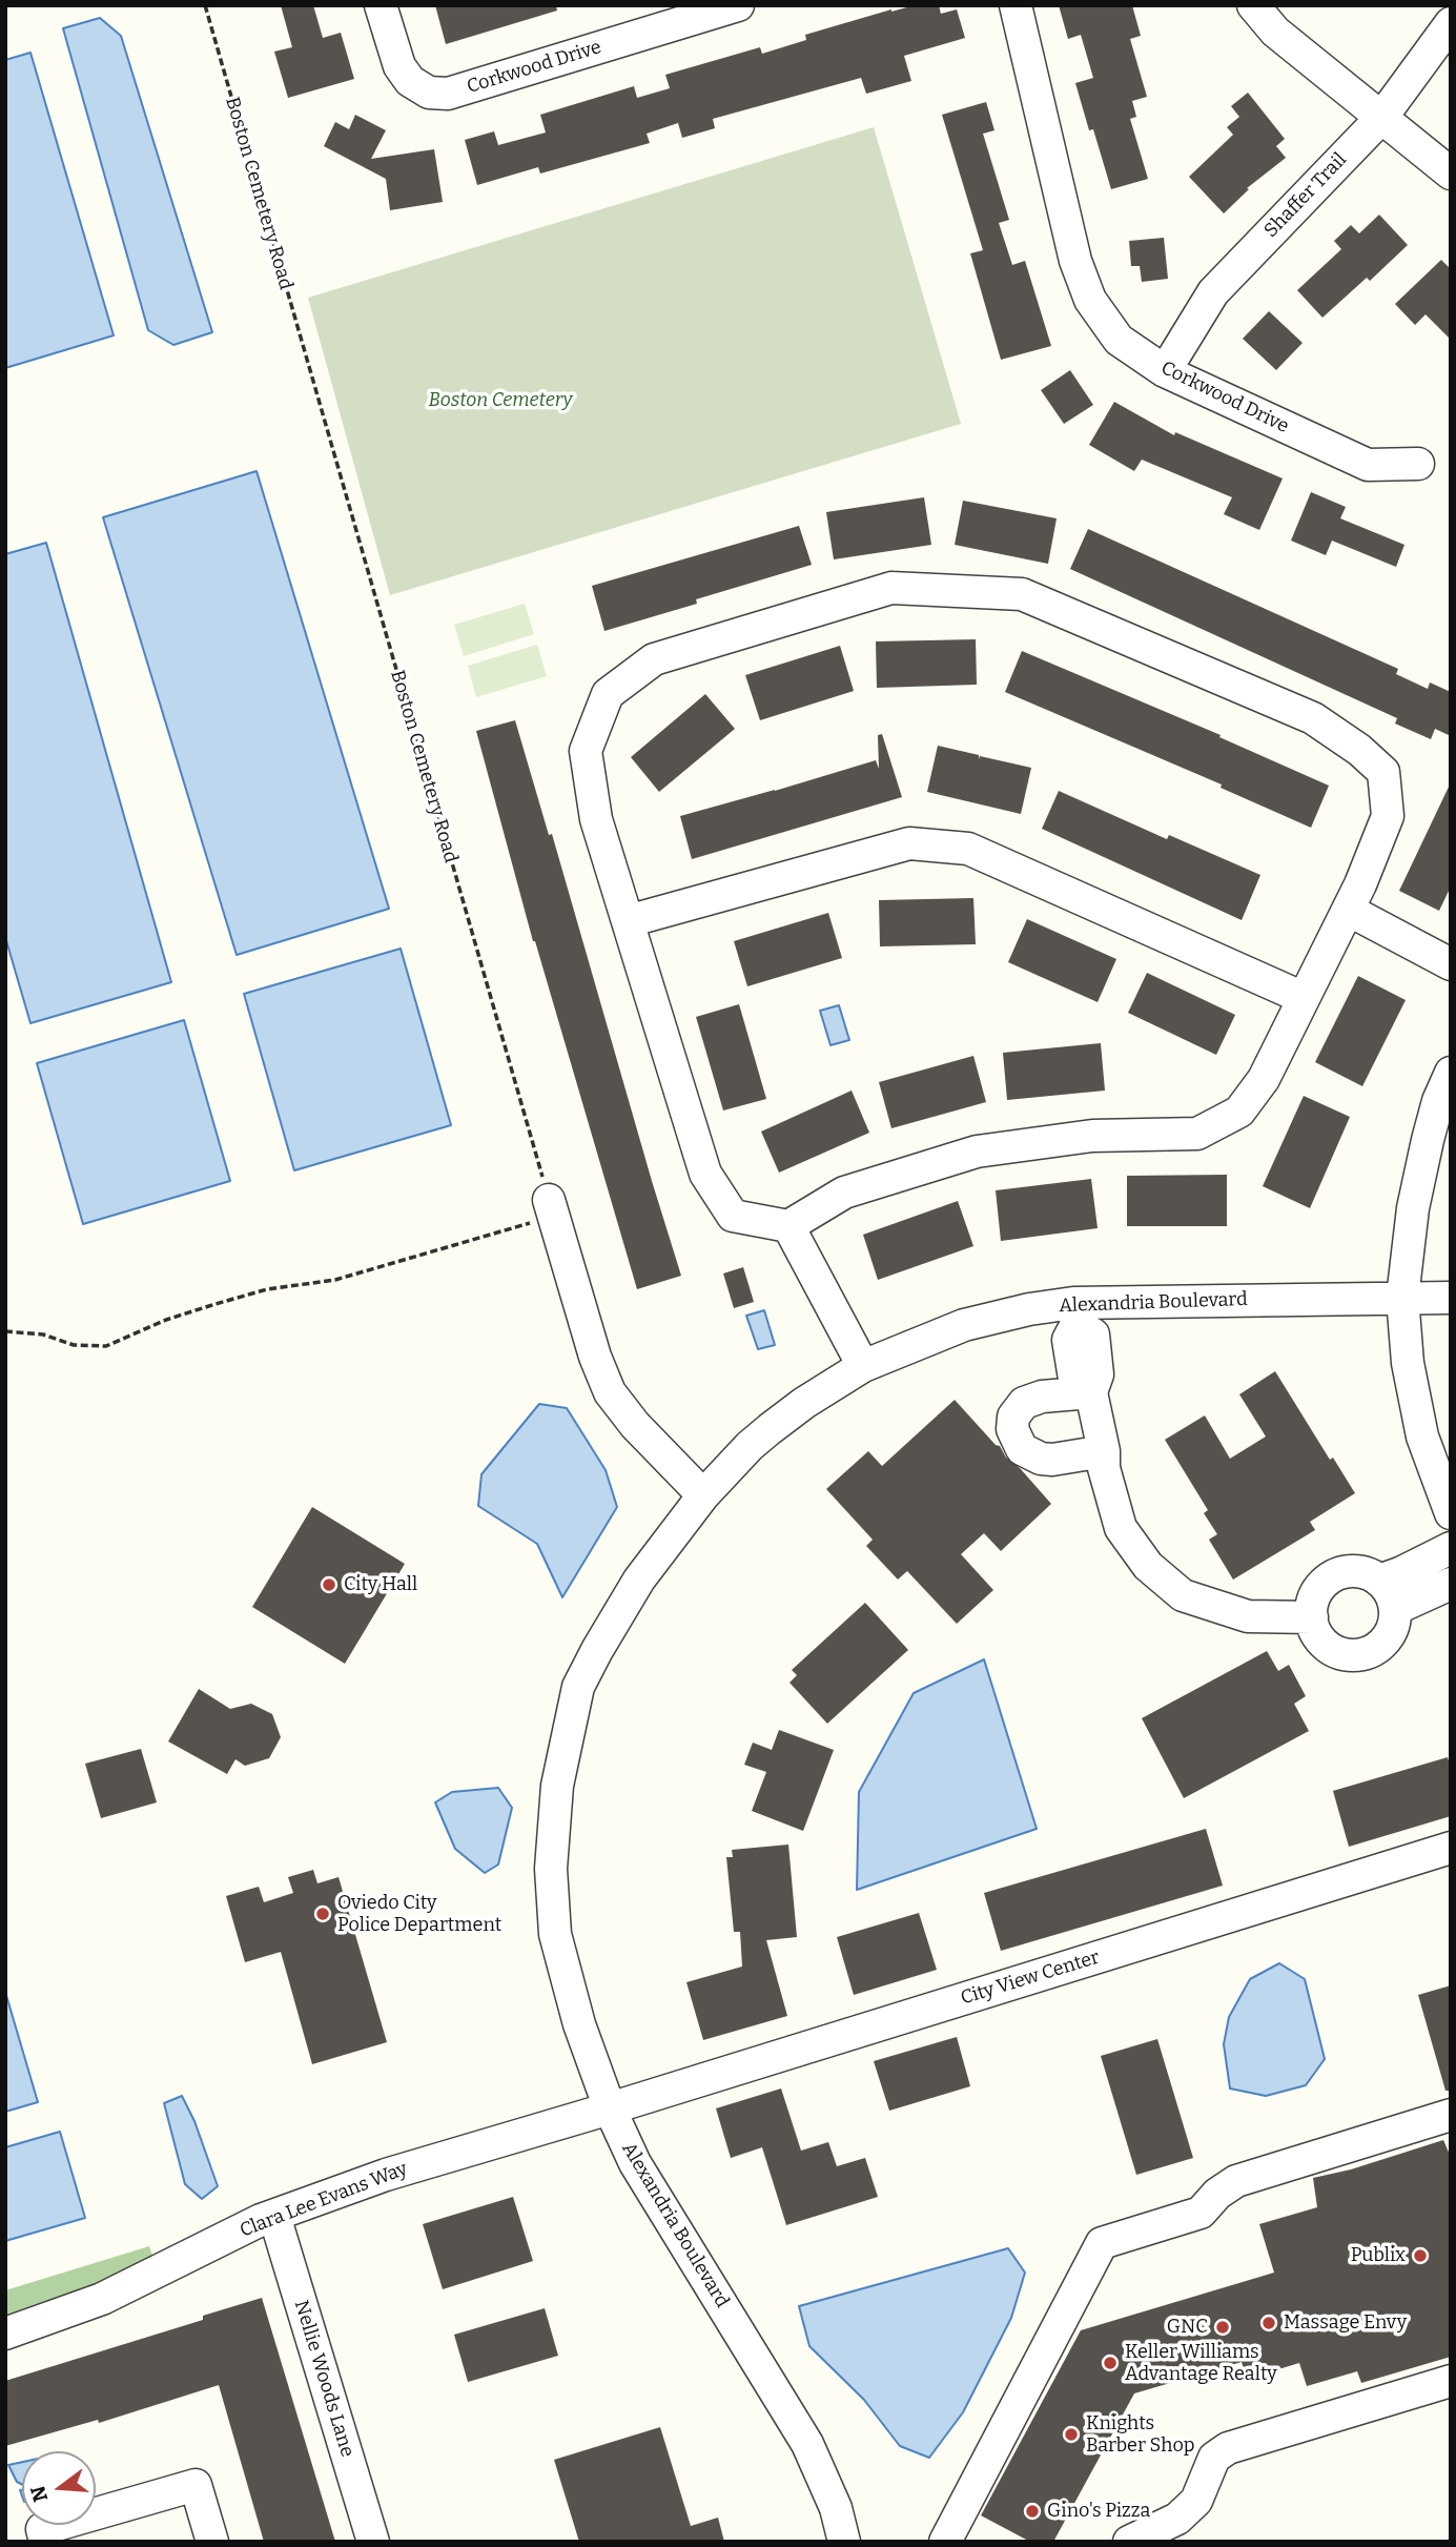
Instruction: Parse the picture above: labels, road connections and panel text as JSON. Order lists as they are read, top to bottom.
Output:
{
  "streets": {
    "street": [
      "Corkwood Drive",
      "Shaffer Trail",
      "Alexandria Boulevard",
      "City View Center",
      "Clara Lee Evans Way",
      "Nellie Woods Lane"
    ],
    "path": ["Boston Cemetery Road"]
  },
  "crossings": [
    ["Corkwood Drive", "Shaffer Trail"],
    ["Alexandria Boulevard", "City View Center"],
    ["Alexandria Boulevard", "Clara Lee Evans Way"],
    ["City View Center", "Clara Lee Evans Way"],
    ["Clara Lee Evans Way", "Nellie Woods Lane"]
  ],
  "parks": ["Boston Cemetery"],
  "places": [
    "City Hall",
    "Oviedo City Police Department",
    "Publix",
    "Massage Envy",
    "GNC",
    "Keller Williams Advantage Realty",
    "Knights Barber Shop",
    "Gino's Pizza"
  ],
  "north": "left"
}
